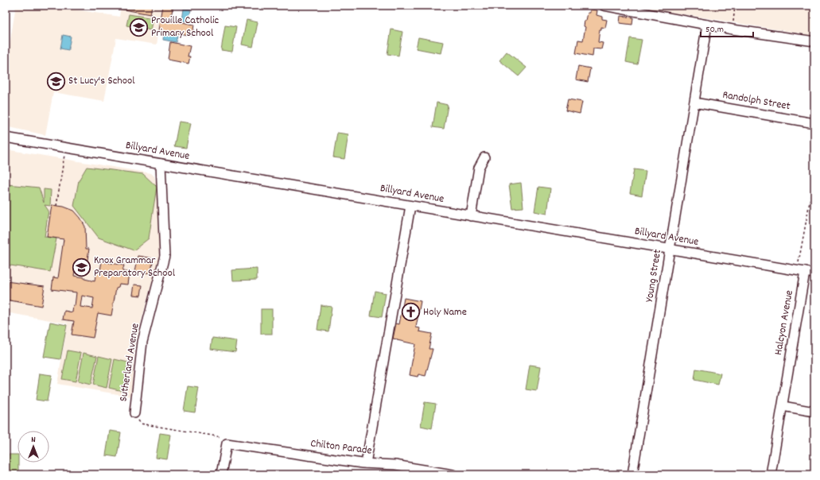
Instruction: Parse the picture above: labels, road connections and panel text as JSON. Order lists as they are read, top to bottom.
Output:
{
  "streets": {
    "street": [
      "Randolph Street",
      "Billyard Avenue",
      "Young Street",
      "Halcyon Avenue",
      "Sutherland Avenue",
      "Chilton Parade"
    ]
  },
  "crossings": [
    ["Randolph Street", "Young Street"],
    ["Billyard Avenue", "Young Street"],
    ["Billyard Avenue", "Halcyon Avenue"],
    ["Billyard Avenue", "Sutherland Avenue"]
  ],
  "places": {
    "school or university": ["Prouille Catholic Primary School", "St Lucy's School", "Knox Grammar Preparatory School"],
    "church": ["Holy Name"]
  },
  "scale_bar": "50 m",
  "north": "top"
}
